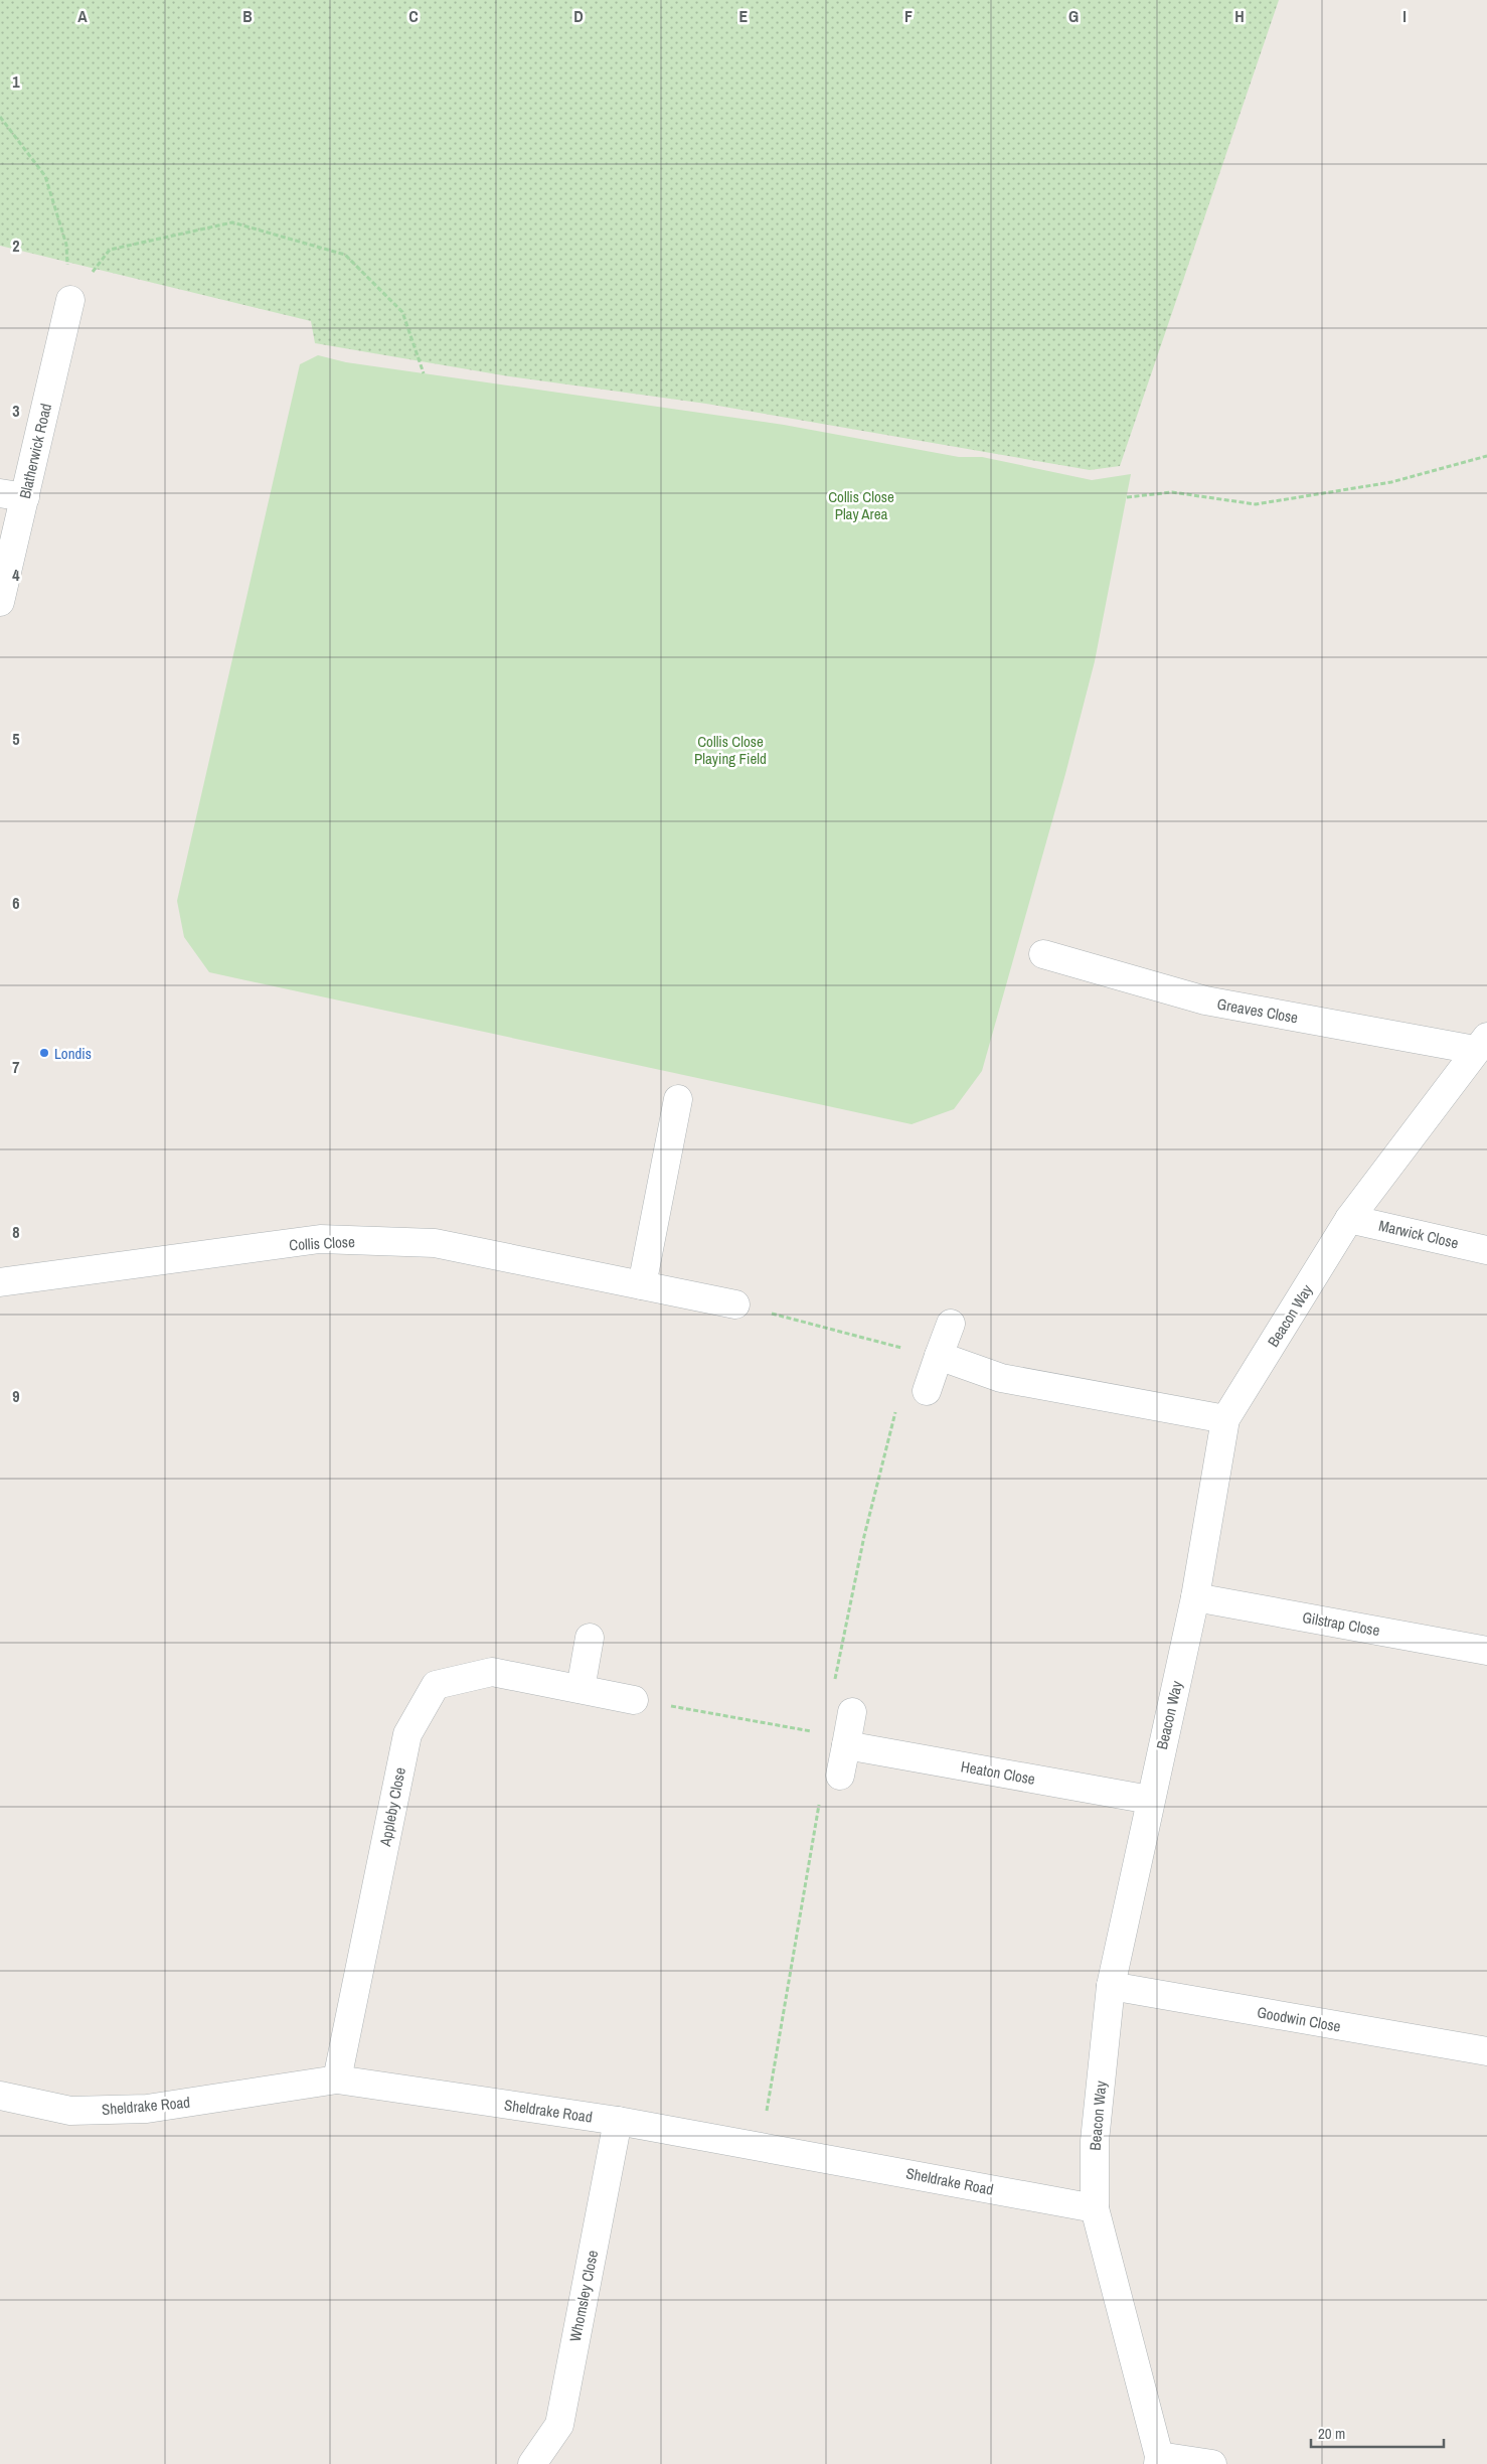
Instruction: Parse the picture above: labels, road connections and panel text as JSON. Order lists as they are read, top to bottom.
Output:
{
  "streets": {
    "street": [
      "Blatherwick Road",
      "Greaves Close",
      "Marwick Close",
      "Collis Close",
      "Beacon Way",
      "Gilstrap Close",
      "Heaton Close",
      "Appleby Close",
      "Goodwin Close",
      "Sheldrake Road",
      "Whomsley Close"
    ]
  },
  "crossings": [
    ["Greaves Close", "Beacon Way"],
    ["Marwick Close", "Beacon Way"],
    ["Beacon Way", "Gilstrap Close"],
    ["Beacon Way", "Heaton Close"],
    ["Beacon Way", "Goodwin Close"],
    ["Beacon Way", "Sheldrake Road"],
    ["Appleby Close", "Sheldrake Road"],
    ["Sheldrake Road", "Whomsley Close"]
  ],
  "parks": ["Collis Close Play Area", "Collis Close Playing Field"],
  "places": ["Londis"],
  "scale_bar": "20 m",
  "grid": {
    "columns": [
      "A",
      "B",
      "C",
      "D",
      "E",
      "F",
      "G",
      "H",
      "I"
    ],
    "rows": [
      "1",
      "2",
      "3",
      "4",
      "5",
      "6",
      "7",
      "8",
      "9"
    ]
  }
}
